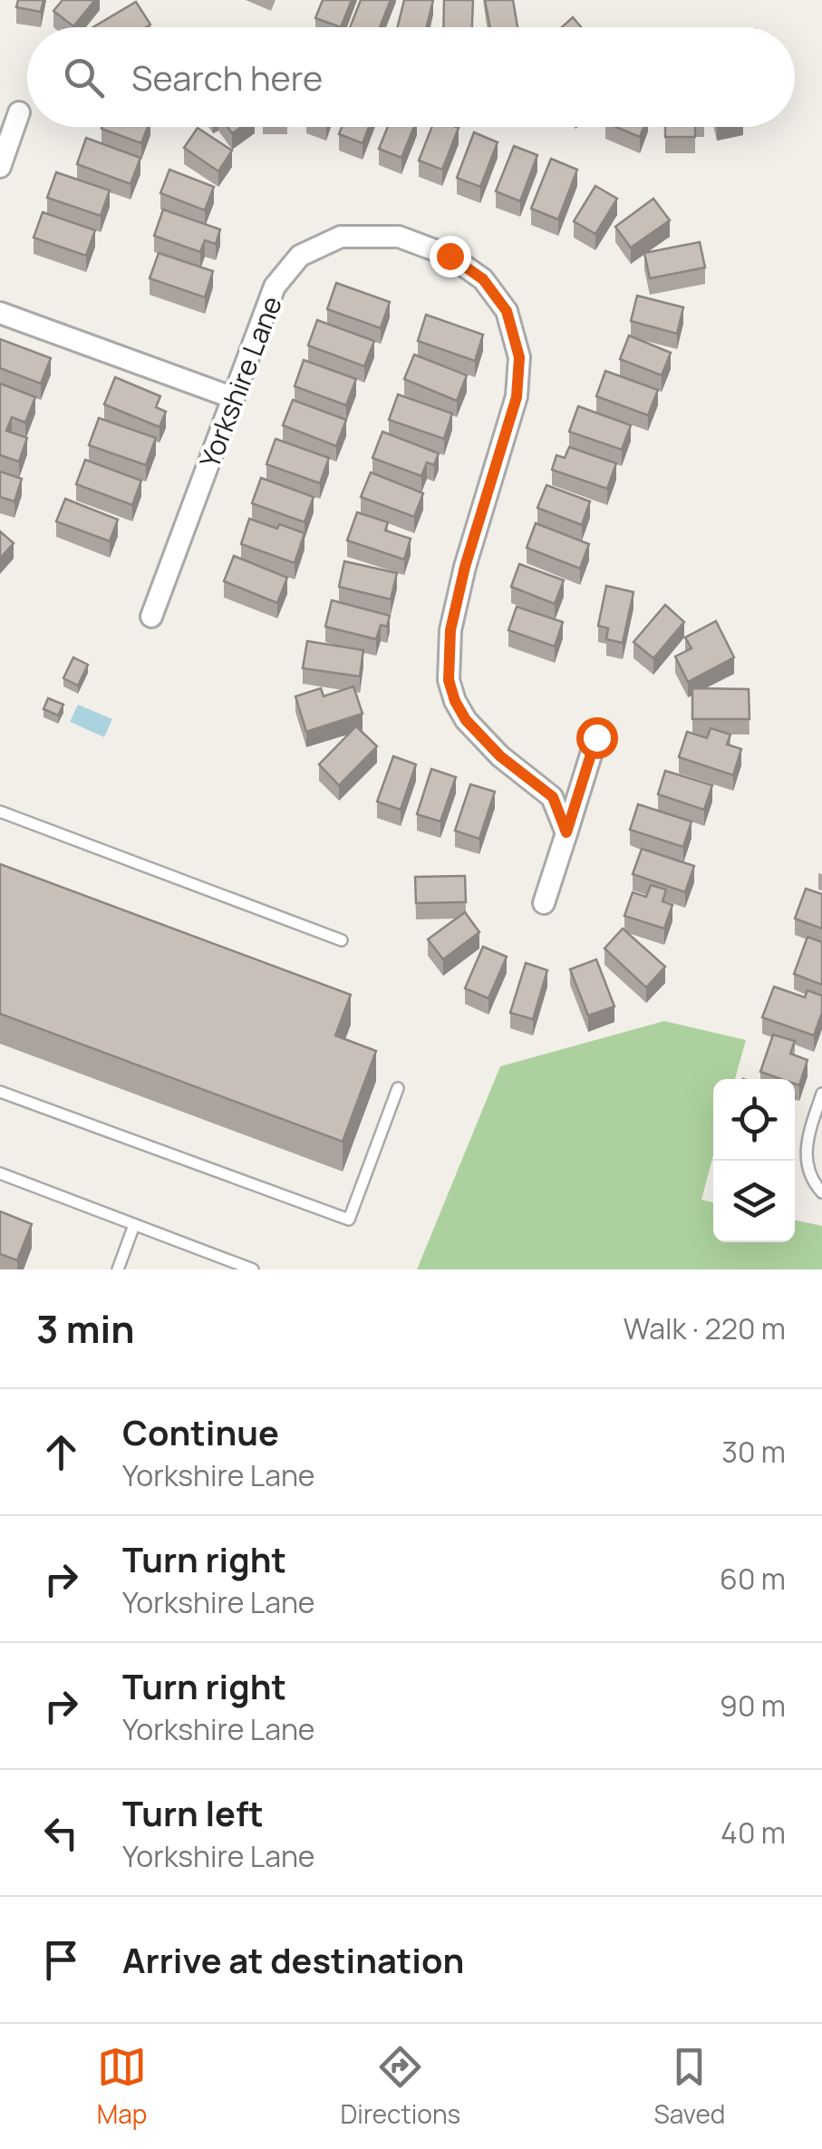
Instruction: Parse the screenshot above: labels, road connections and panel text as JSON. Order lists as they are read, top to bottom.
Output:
{
  "streets": {
    "street": ["Yorkshire Lane"]
  },
  "page": {
    "search": "Search here",
    "heading": ["3 min", "Walk · 220 m"],
    "list": [
      ["Continue", "Yorkshire Lane", "30 m"],
      ["Turn right", "Yorkshire Lane", "60 m"],
      ["Turn right", "Yorkshire Lane", "90 m"],
      ["Turn left", "Yorkshire Lane", "40 m"],
      "Arrive at destination"
    ],
    "nav": ["Map", "Directions", "Saved"]
  }
}
